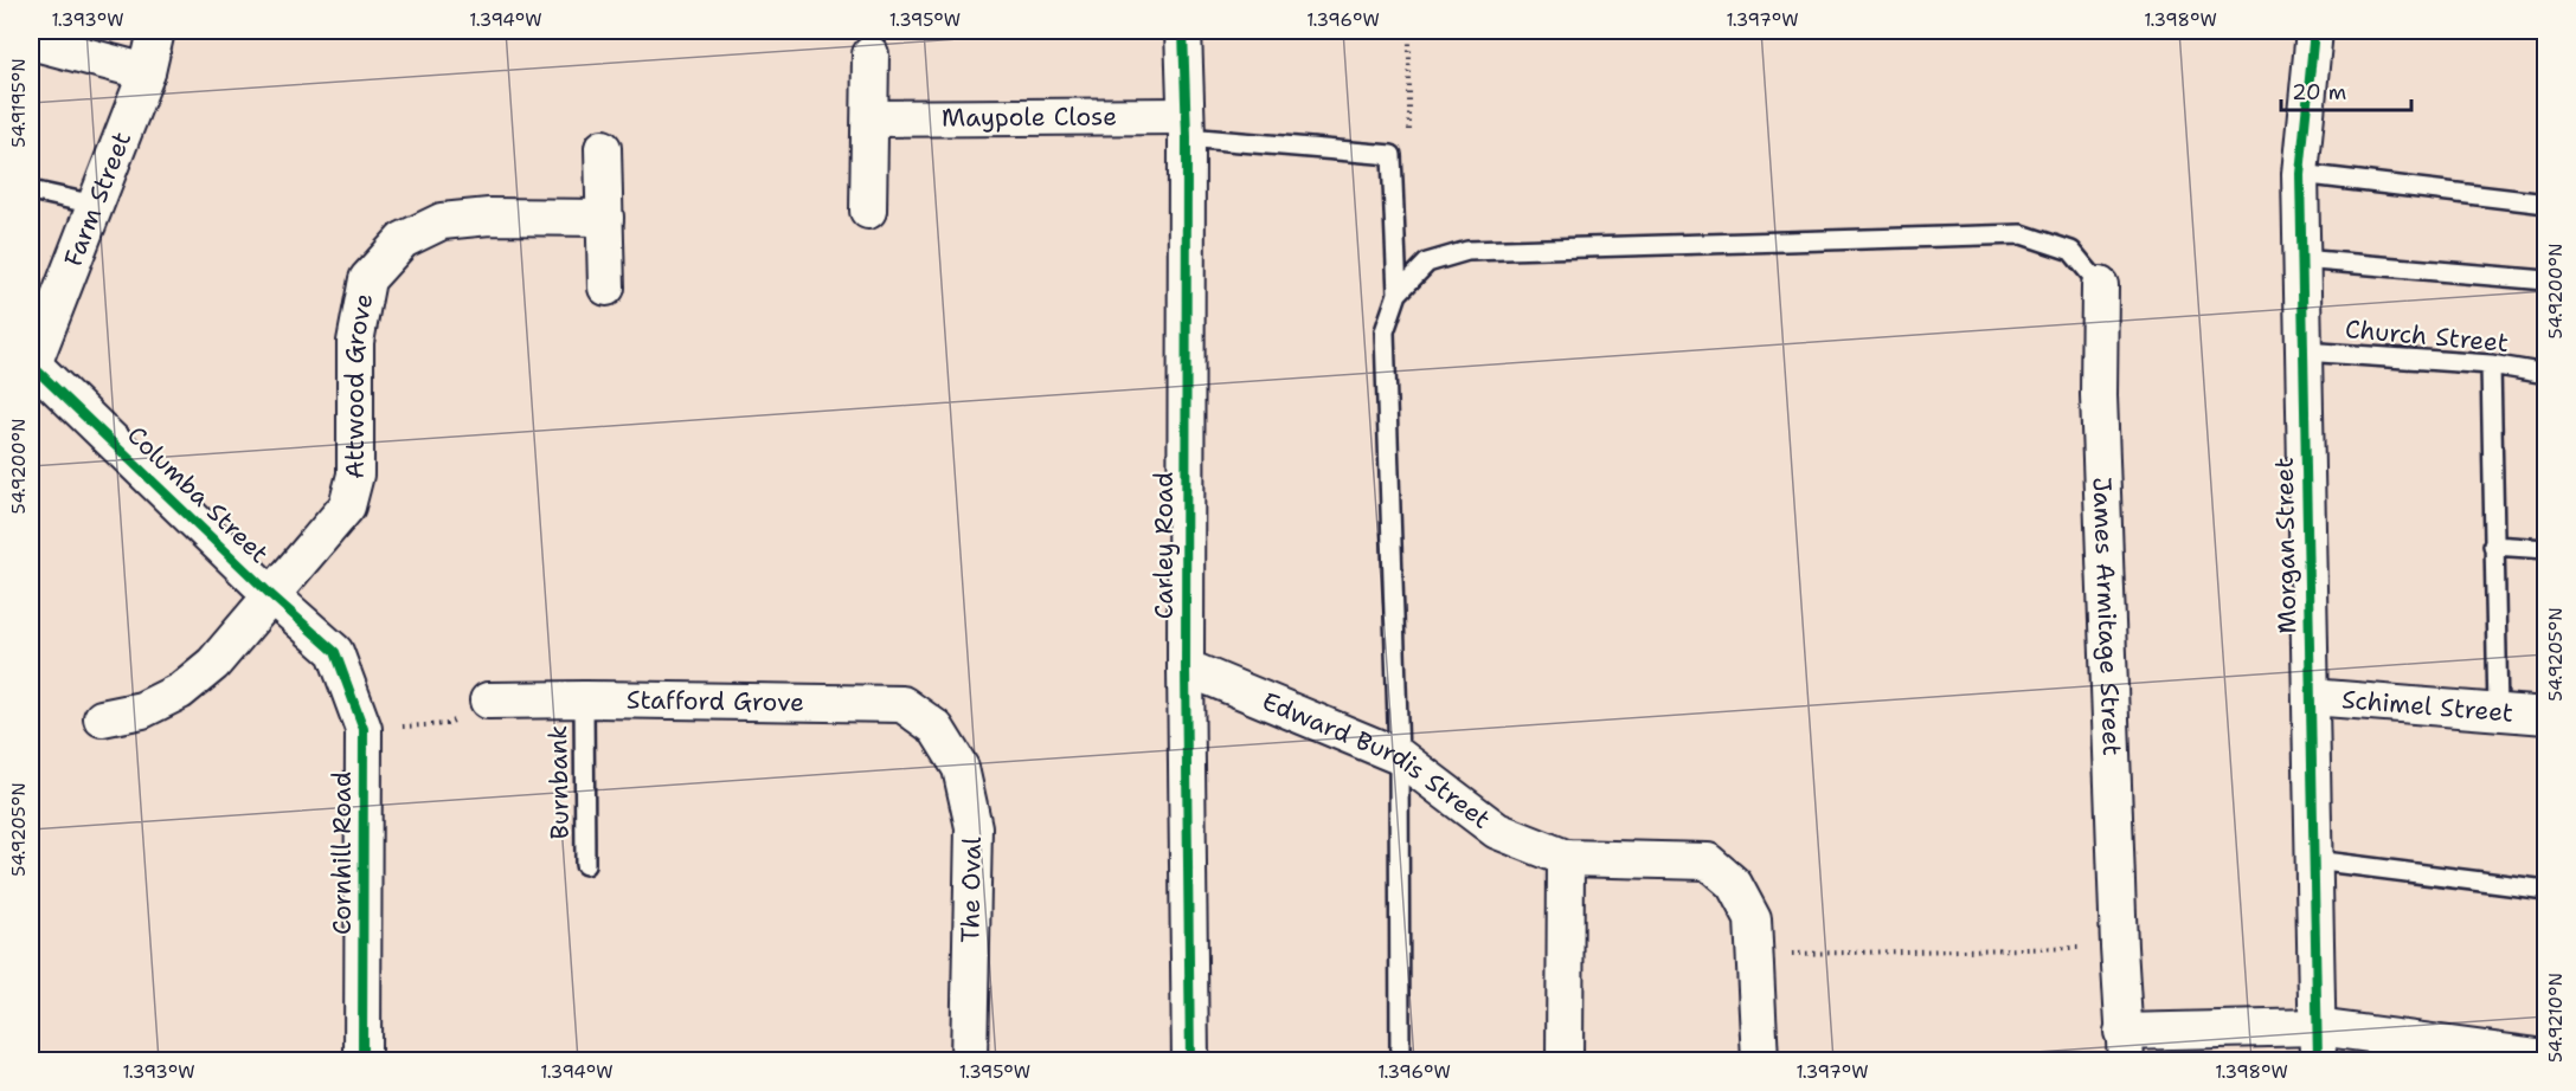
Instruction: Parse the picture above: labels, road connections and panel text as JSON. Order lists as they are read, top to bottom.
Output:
{
  "streets": {
    "street": [
      "Maypole Close",
      "Farm Street",
      "Attwood Grove",
      "Columba Street",
      "Carley Road",
      "Morgan Street",
      "James Armitage Street",
      "Stafford Grove",
      "Schimel Street",
      "Edward Burdis Street",
      "Cornhill Road",
      "The Oval"
    ],
    "lane": ["Church Street", "Burnbank"]
  },
  "crossings": [
    ["Maypole Close", "Carley Road"],
    ["Farm Street", "Columba Street"],
    ["Church Street", "Morgan Street"],
    ["Attwood Grove", "Columba Street"],
    ["Columba Street", "Cornhill Road"],
    ["Carley Road", "Edward Burdis Street"],
    ["Morgan Street", "Schimel Street"],
    ["Stafford Grove", "Burnbank"],
    ["Stafford Grove", "The Oval"]
  ],
  "scale_bar": "20 m",
  "coordinates": [
    "1.393°W",
    "1.394°W",
    "1.395°W",
    "1.396°W",
    "1.397°W",
    "1.398°W",
    "54.9195°N",
    "54.9200°N",
    "54.9205°N",
    "54.9210°N"
  ]
}
